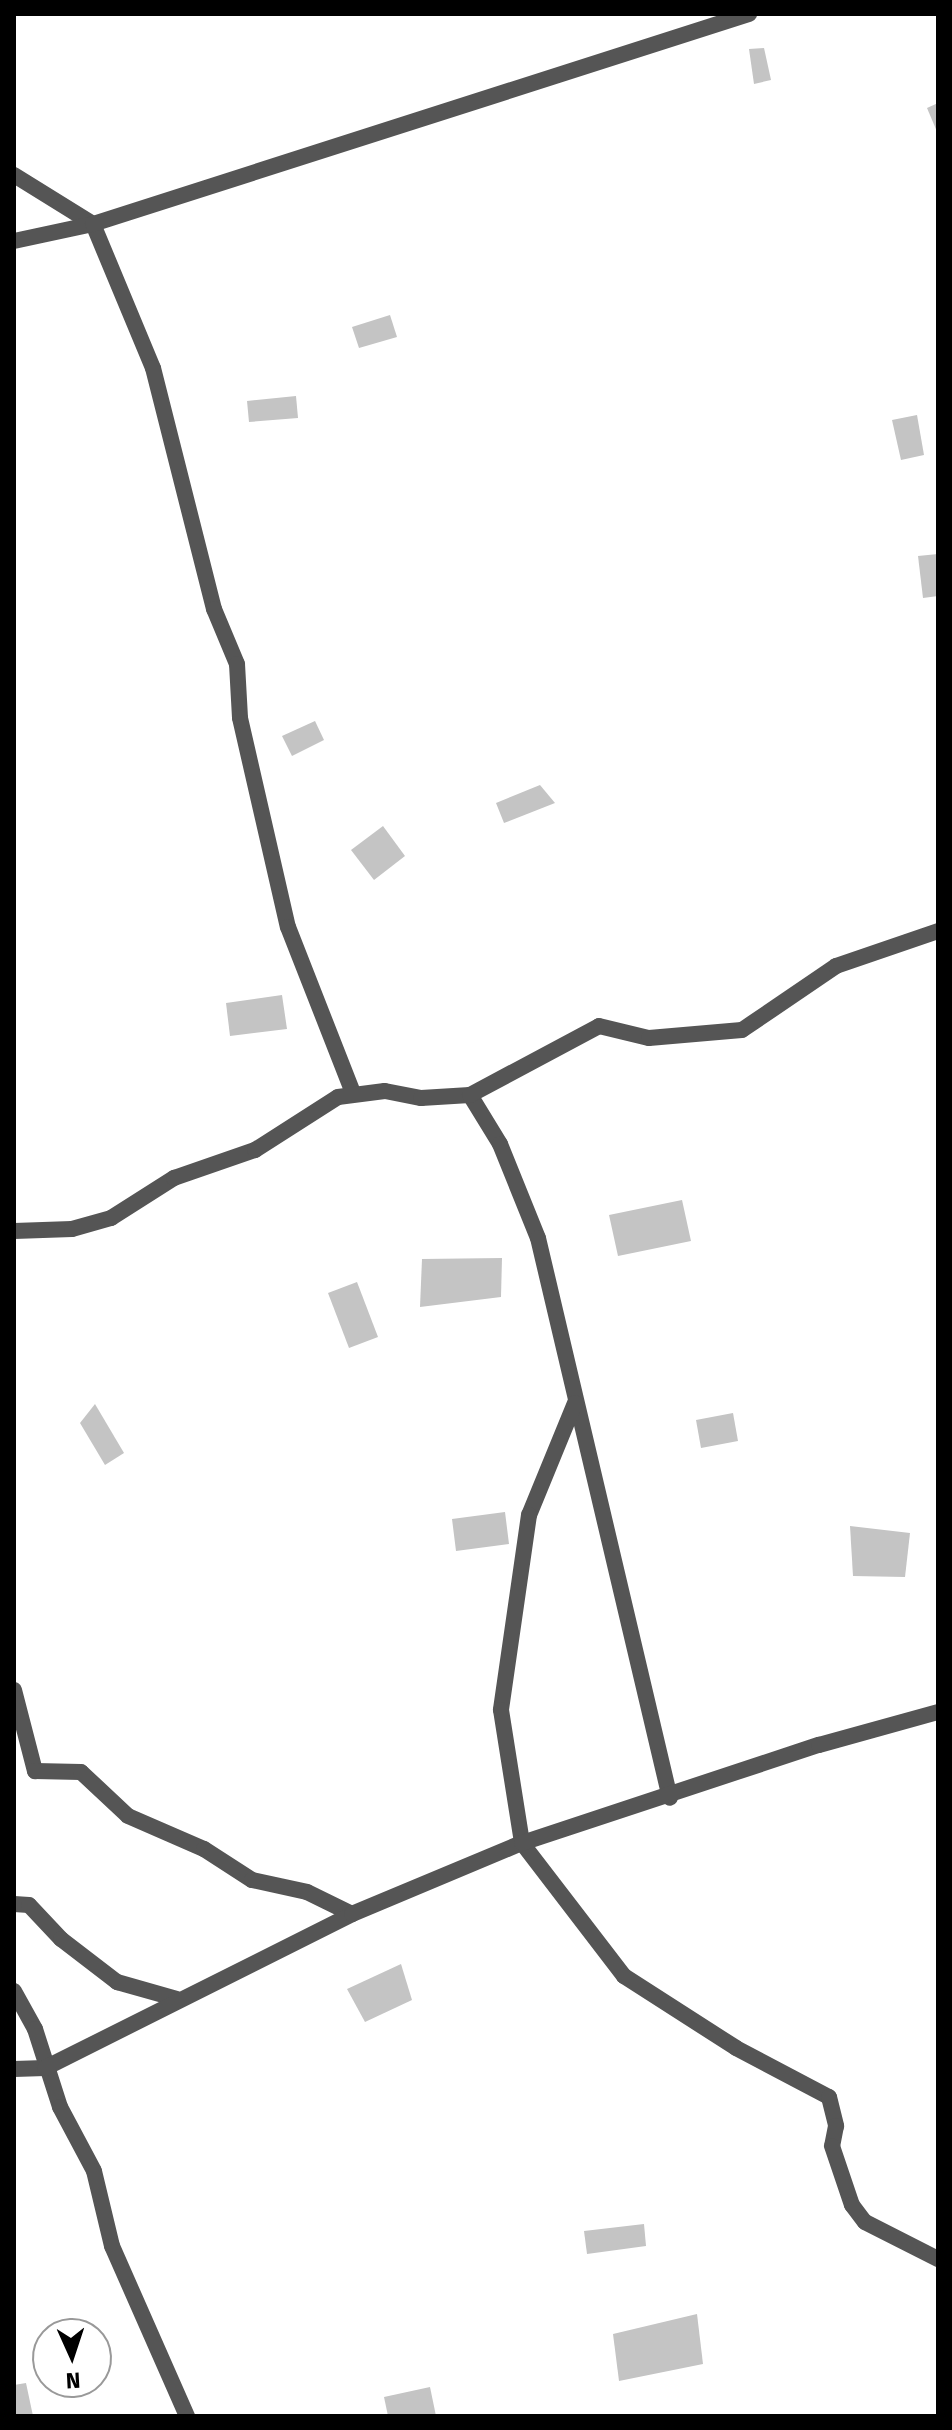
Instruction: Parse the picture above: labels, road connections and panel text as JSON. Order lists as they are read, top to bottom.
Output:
{
  "north": "bottom"
}
